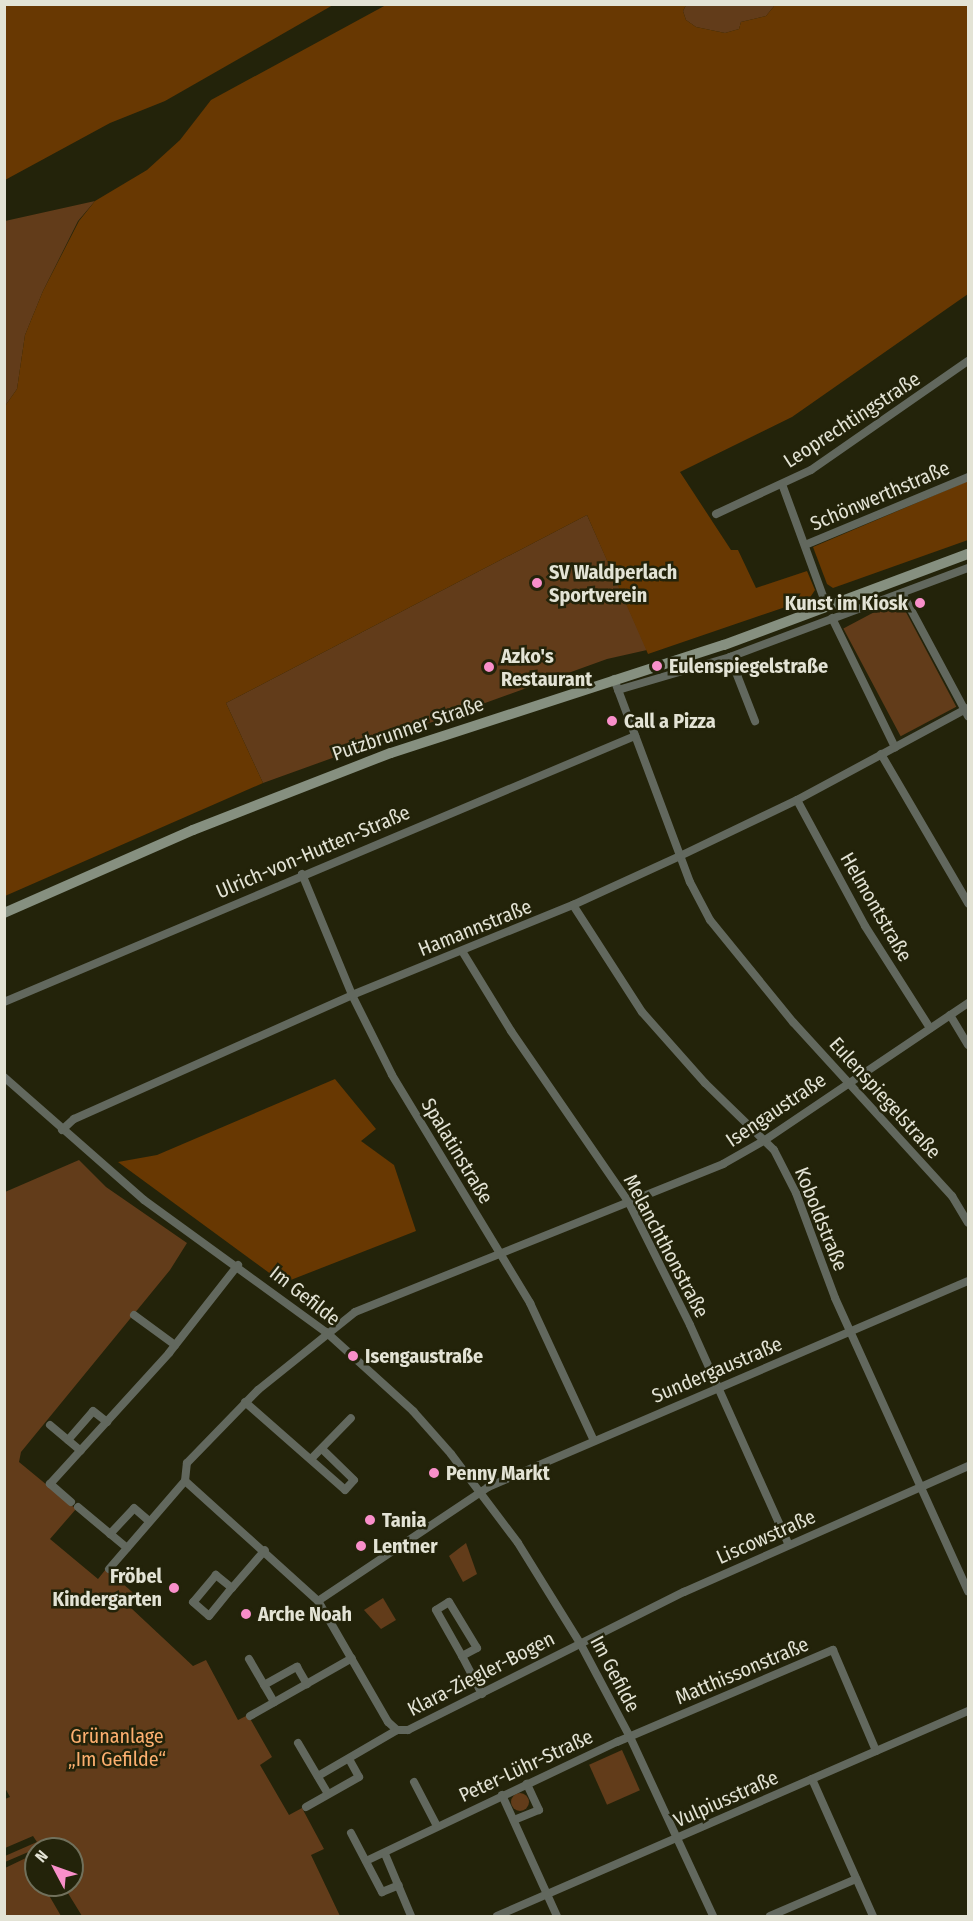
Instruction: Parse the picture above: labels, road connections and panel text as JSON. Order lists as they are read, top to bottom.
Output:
{
  "streets": {
    "main road": ["Putzbrunner Straße"],
    "street": [
      "Leoprechtingstraße",
      "Schönwerthstraße",
      "Ulrich-von-Hutten-Straße",
      "Helmontstraße",
      "Hamannstraße",
      "Eulenspiegelstraße",
      "Isengaustraße",
      "Spalatinstraße",
      "Koboldstraße",
      "Melanchthonstraße",
      "Im Gefilde",
      "Sundergaustraße",
      "Liscowstraße",
      "Matthissonstraße",
      "Klara-Ziegler-Bogen",
      "Peter-Lühr-Straße",
      "Vulpiusstraße"
    ]
  },
  "crossings": [
    ["Putzbrunner Straße", "Eulenspiegelstraße"],
    ["Ulrich-von-Hutten-Straße", "Eulenspiegelstraße"],
    ["Ulrich-von-Hutten-Straße", "Spalatinstraße"],
    ["Helmontstraße", "Hamannstraße"],
    ["Helmontstraße", "Isengaustraße"],
    ["Hamannstraße", "Eulenspiegelstraße"],
    ["Hamannstraße", "Spalatinstraße"],
    ["Hamannstraße", "Koboldstraße"],
    ["Hamannstraße", "Melanchthonstraße"],
    ["Hamannstraße", "Im Gefilde"],
    ["Eulenspiegelstraße", "Isengaustraße"],
    ["Isengaustraße", "Spalatinstraße"],
    ["Isengaustraße", "Koboldstraße"],
    ["Isengaustraße", "Melanchthonstraße"],
    ["Isengaustraße", "Im Gefilde"],
    ["Spalatinstraße", "Sundergaustraße"],
    ["Koboldstraße", "Sundergaustraße"],
    ["Koboldstraße", "Liscowstraße"],
    ["Melanchthonstraße", "Sundergaustraße"],
    ["Melanchthonstraße", "Liscowstraße"],
    ["Im Gefilde", "Sundergaustraße"],
    ["Im Gefilde", "Liscowstraße"],
    ["Im Gefilde", "Matthissonstraße"],
    ["Im Gefilde", "Klara-Ziegler-Bogen"],
    ["Im Gefilde", "Peter-Lühr-Straße"],
    ["Im Gefilde", "Vulpiusstraße"],
    ["Sundergaustraße", "Klara-Ziegler-Bogen"],
    ["Liscowstraße", "Klara-Ziegler-Bogen"],
    ["Matthissonstraße", "Peter-Lühr-Straße"],
    ["Matthissonstraße", "Vulpiusstraße"]
  ],
  "parks": ["Grünanlage „Im Gefilde“"],
  "places": [
    "SV Waldperlach Sportverein",
    "Kunst im Kiosk",
    "Eulenspiegelstraße",
    "Azko's Restaurant",
    "Call a Pizza",
    "Isengaustraße",
    "Penny Markt",
    "Tania",
    "Lentner",
    "Fröbel Kindergarten",
    "Arche Noah"
  ],
  "north": "top left"
}
